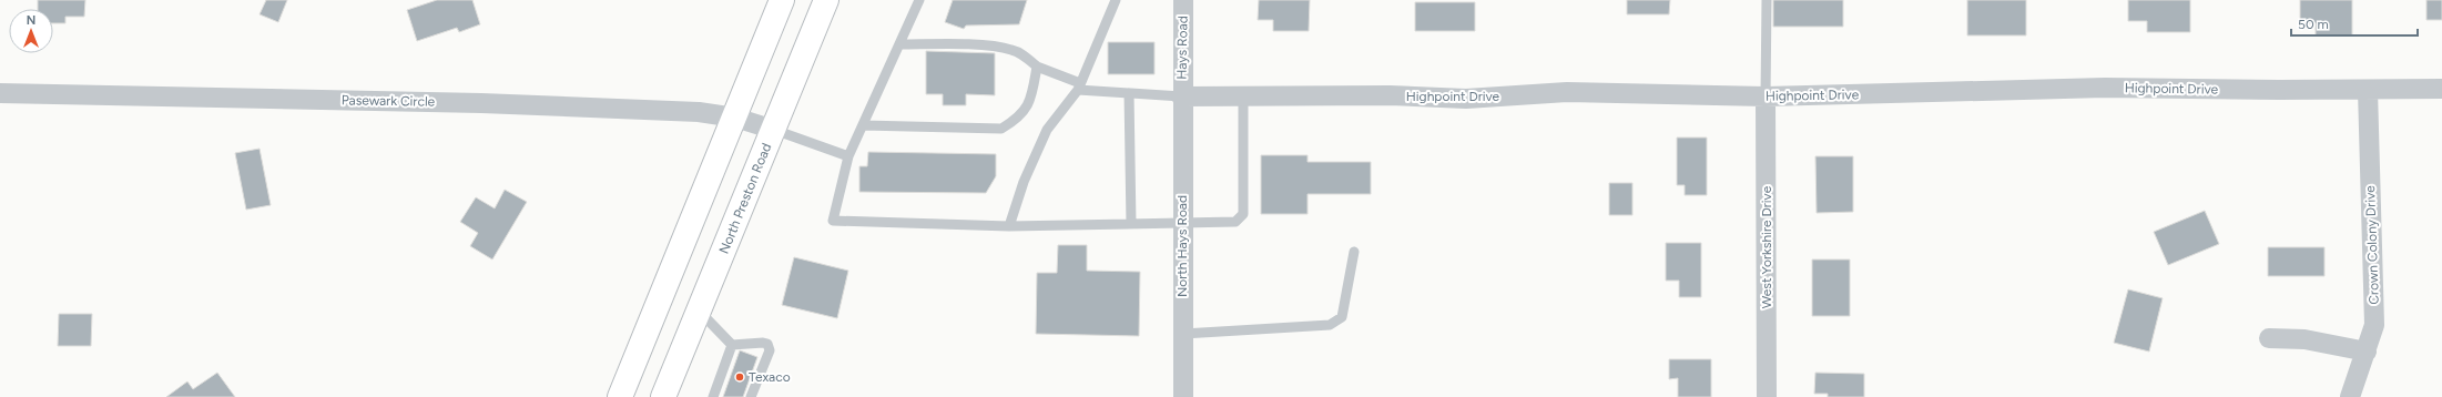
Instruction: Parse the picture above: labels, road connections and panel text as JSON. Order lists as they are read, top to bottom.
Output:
{
  "streets": {
    "main road": ["North Preston Road"],
    "street": [
      "Hays Road",
      "Highpoint Drive",
      "Pasewark Circle",
      "Crown Colony Drive",
      "North Hays Road",
      "West Yorkshire Drive"
    ]
  },
  "crossings": [
    ["Hays Road", "Highpoint Drive"],
    ["Hays Road", "North Hays Road"],
    ["Highpoint Drive", "Crown Colony Drive"],
    ["Highpoint Drive", "North Hays Road"],
    ["Highpoint Drive", "West Yorkshire Drive"],
    ["Pasewark Circle", "North Preston Road"]
  ],
  "places": ["Texaco"],
  "scale_bar": "50 m",
  "north": "top"
}
